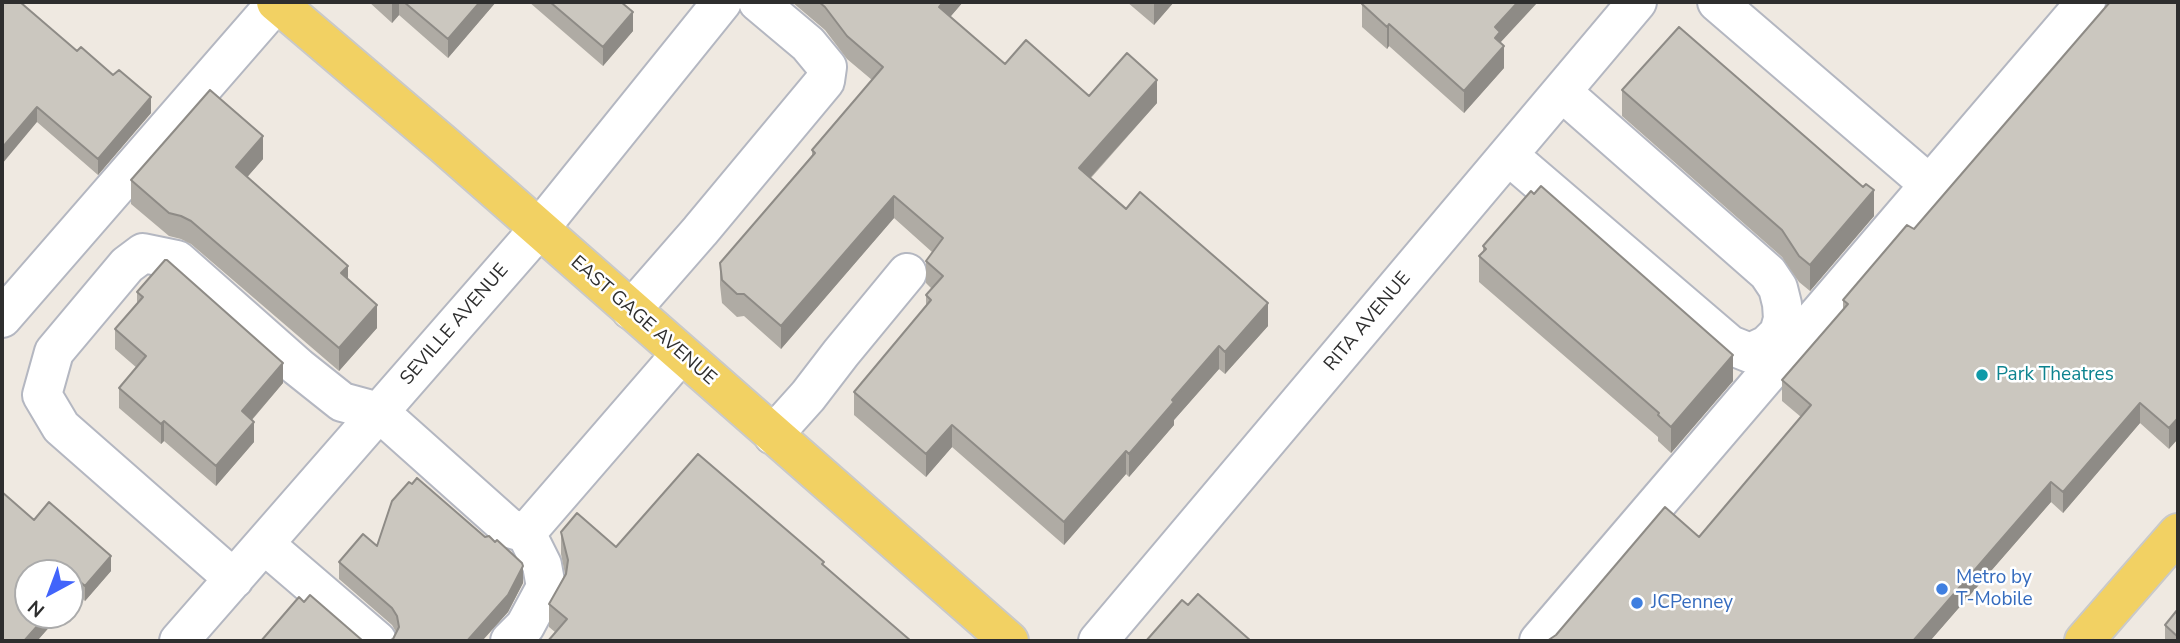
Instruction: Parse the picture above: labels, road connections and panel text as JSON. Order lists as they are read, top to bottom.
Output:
{
  "streets": {
    "main road": ["EAST GAGE AVENUE"],
    "street": ["RITA AVENUE", "SEVILLE AVENUE"]
  },
  "crossings": [
    ["EAST GAGE AVENUE", "SEVILLE AVENUE"]
  ],
  "places": ["Park Theatres", "Metro by T-Mobile", "JCPenney"],
  "north": "bottom left"
}
